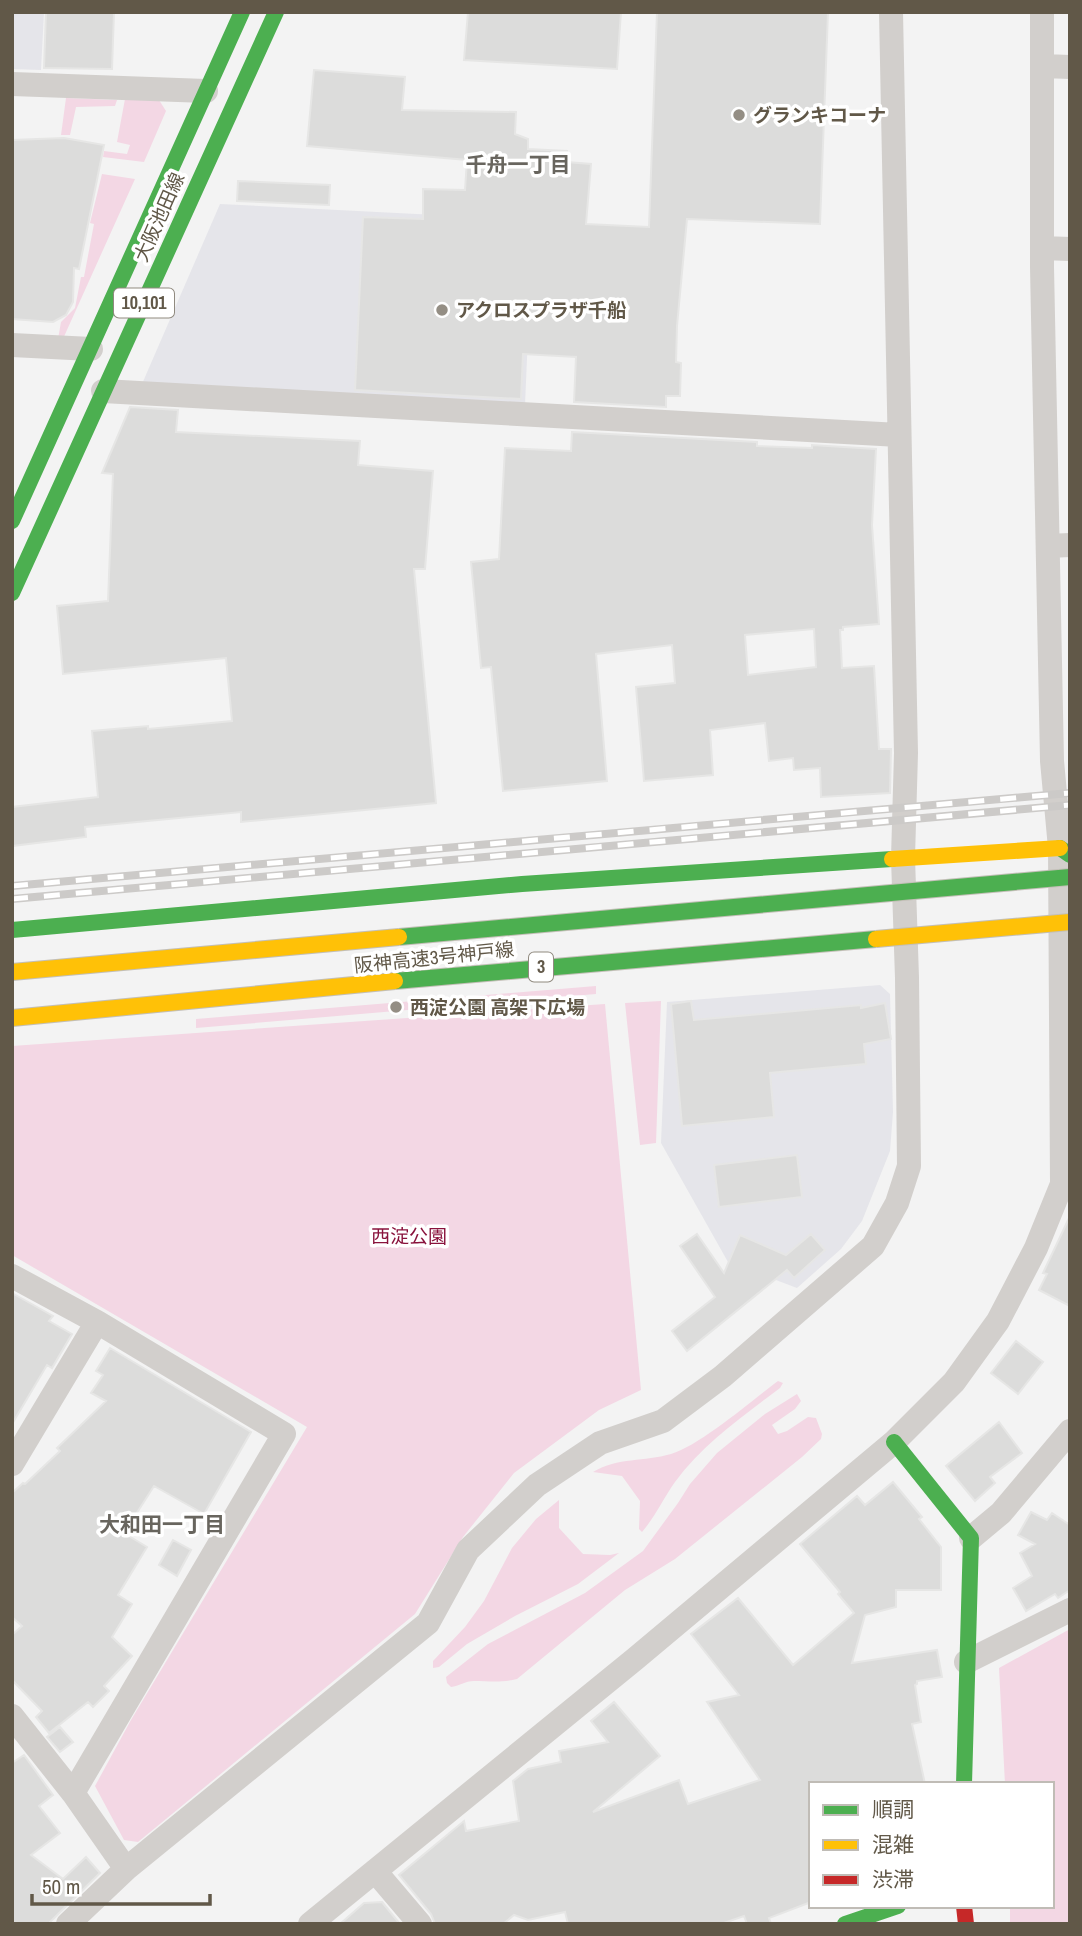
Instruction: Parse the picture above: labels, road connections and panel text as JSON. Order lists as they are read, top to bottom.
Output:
{
  "streets": {
    "main road": [
      "大阪池田線",
      "10,101",
      "阪神高速3号神戸線",
      "3"
    ]
  },
  "districts": ["千舟一丁目", "大和田一丁目"],
  "parks": ["西淀公園"],
  "places": ["グランキコーナ", "アクロスプラザ千船", "西淀公園 高架下広場"],
  "legend": ["順調", "混雑", "渋滞"],
  "scale_bar": "50 m"
}
